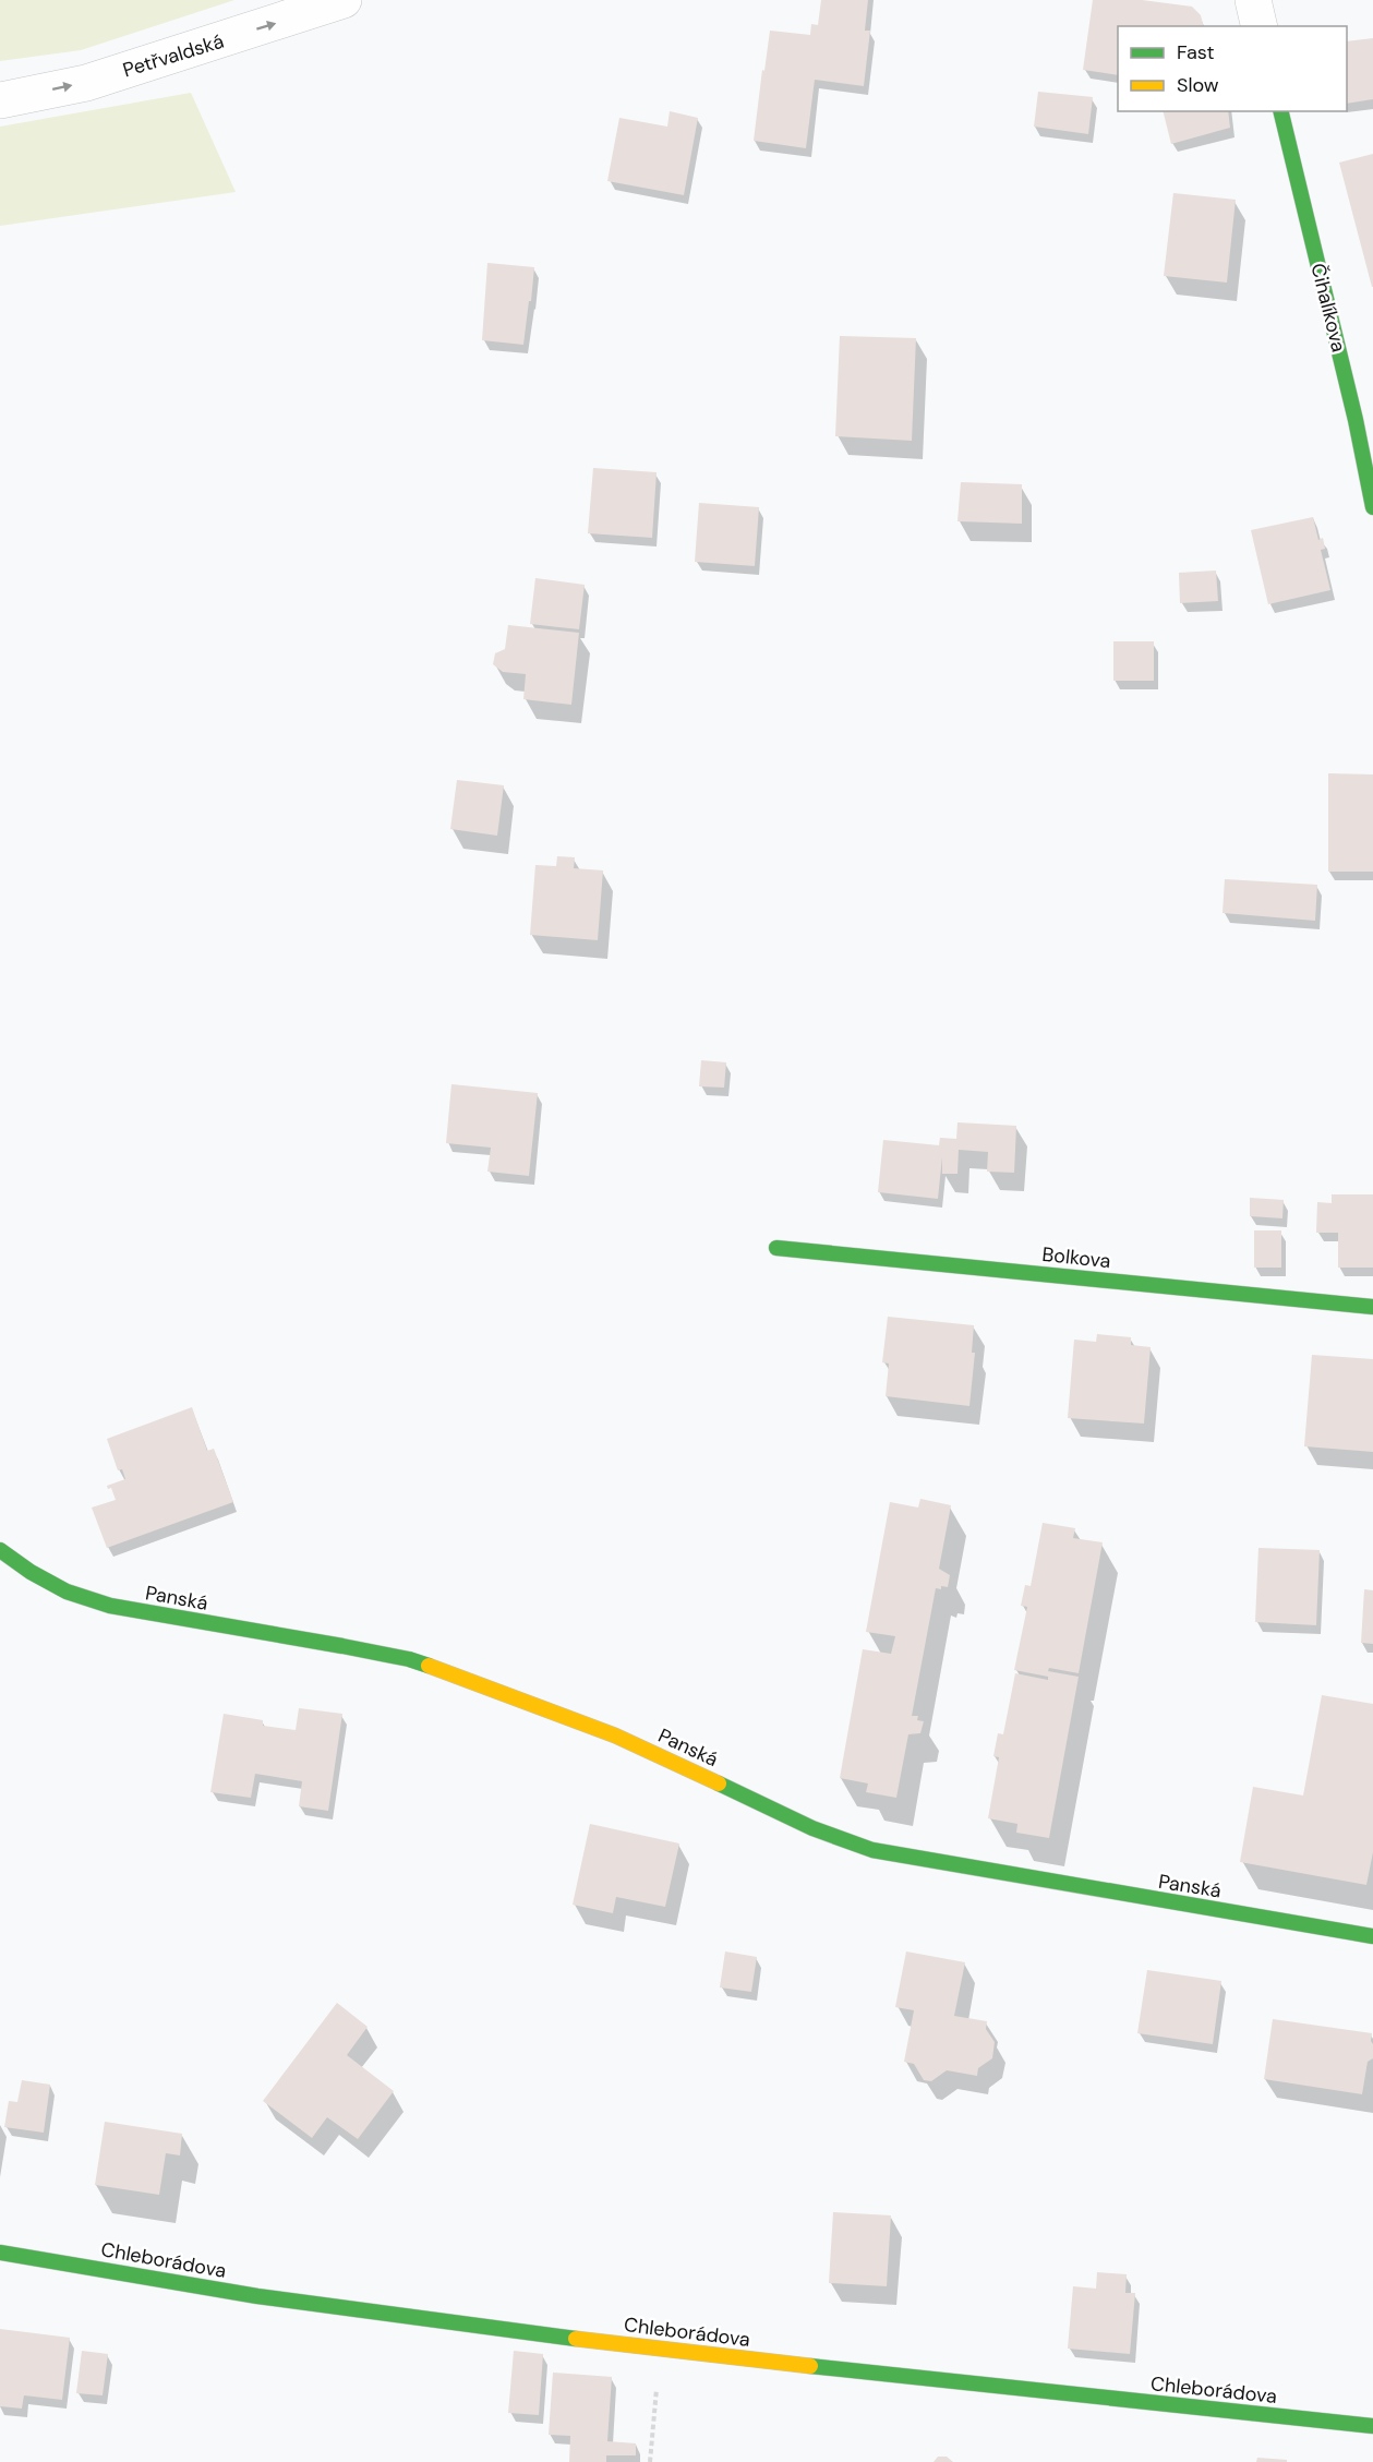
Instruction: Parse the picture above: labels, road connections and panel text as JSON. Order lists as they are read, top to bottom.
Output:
{
  "streets": {
    "street": [
      "Petřvaldská",
      "Čihalíkova",
      "Bolkova",
      "Panská",
      "Chleborádova"
    ]
  },
  "one_way": ["Petřvaldská"],
  "legend": ["Fast", "Slow"]
}
